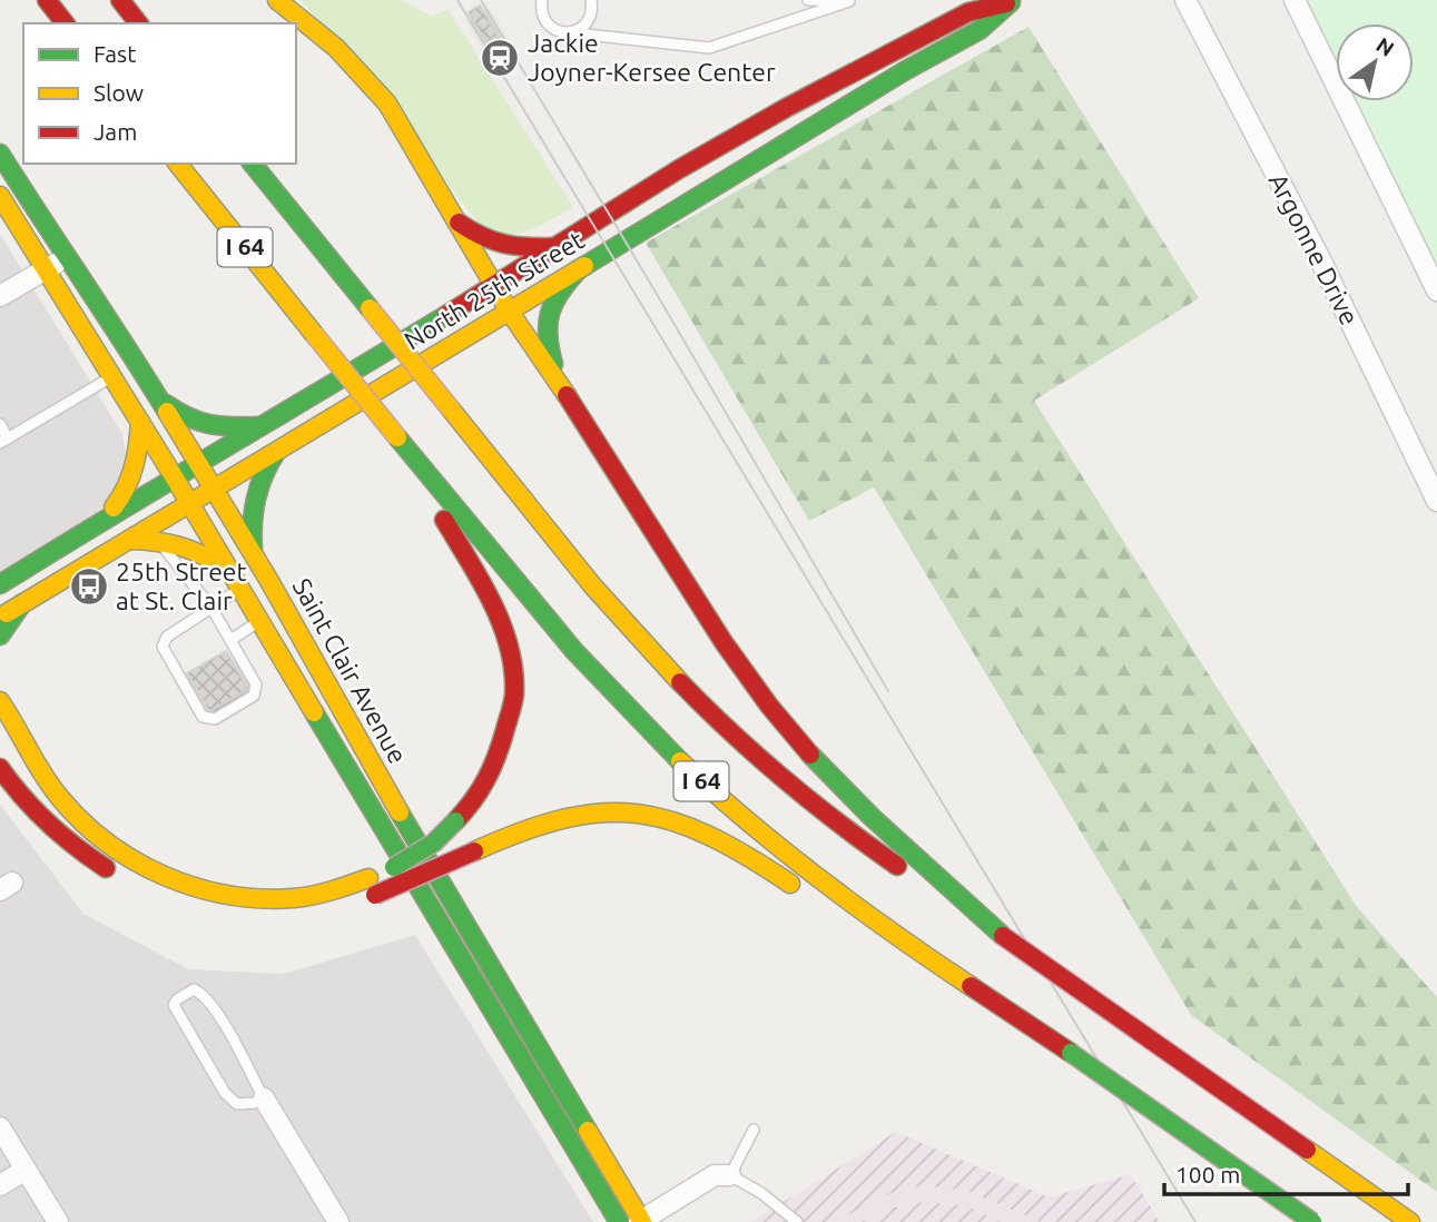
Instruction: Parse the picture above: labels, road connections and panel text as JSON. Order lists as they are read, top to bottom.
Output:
{
  "streets": {
    "main road": ["I 64", "North 25th Street", "Saint Clair Avenue"],
    "street": ["Argonne Drive"]
  },
  "crossings": [
    ["North 25th Street", "Saint Clair Avenue"]
  ],
  "places": {
    "station": ["Jackie Joyner-Kersee Center"],
    "bus stop": ["25th Street at St. Clair"]
  },
  "legend": ["Fast", "Slow", "Jam"],
  "scale_bar": "100 m",
  "north": "top right"
}
